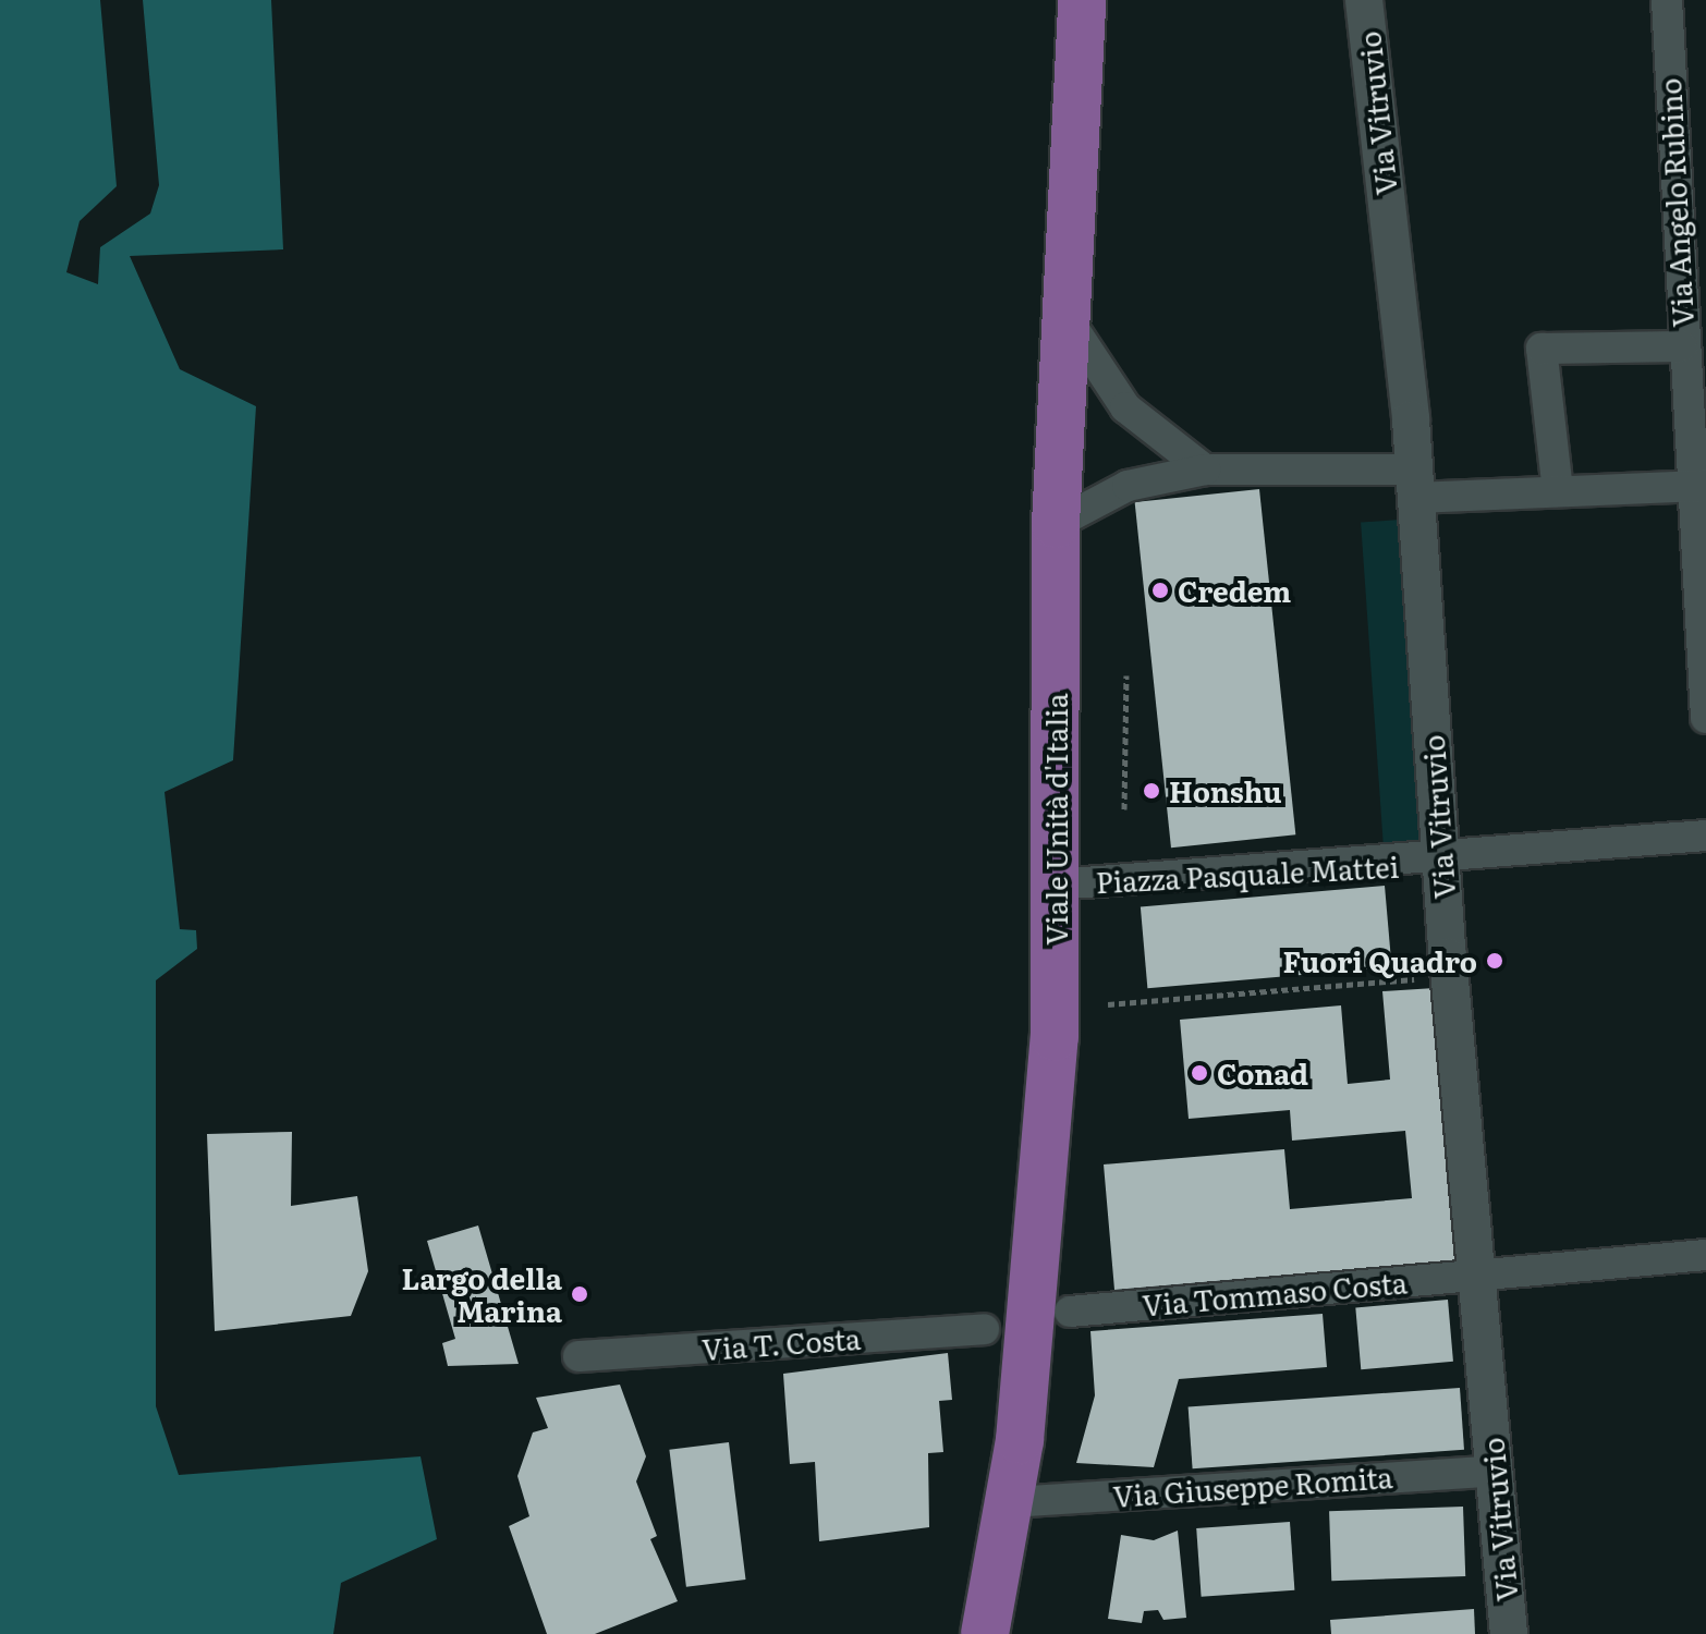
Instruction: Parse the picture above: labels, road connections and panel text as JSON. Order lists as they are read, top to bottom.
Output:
{
  "streets": {
    "main road": ["Viale Unità d'Italia"],
    "street": [
      "Via Vitruvio",
      "Via Angelo Rubino",
      "Piazza Pasquale Mattei",
      "Via Tommaso Costa",
      "Via T. Costa",
      "Via Giuseppe Romita"
    ]
  },
  "crossings": [
    ["Via Vitruvio", "Piazza Pasquale Mattei"],
    ["Via Vitruvio", "Via Tommaso Costa"],
    ["Via Vitruvio", "Via Giuseppe Romita"],
    ["Viale Unità d'Italia", "Piazza Pasquale Mattei"],
    ["Viale Unità d'Italia", "Via Giuseppe Romita"]
  ],
  "places": [
    "Credem",
    "Honshu",
    "Fuori Quadro",
    "Conad",
    "Largo della Marina"
  ]
}
